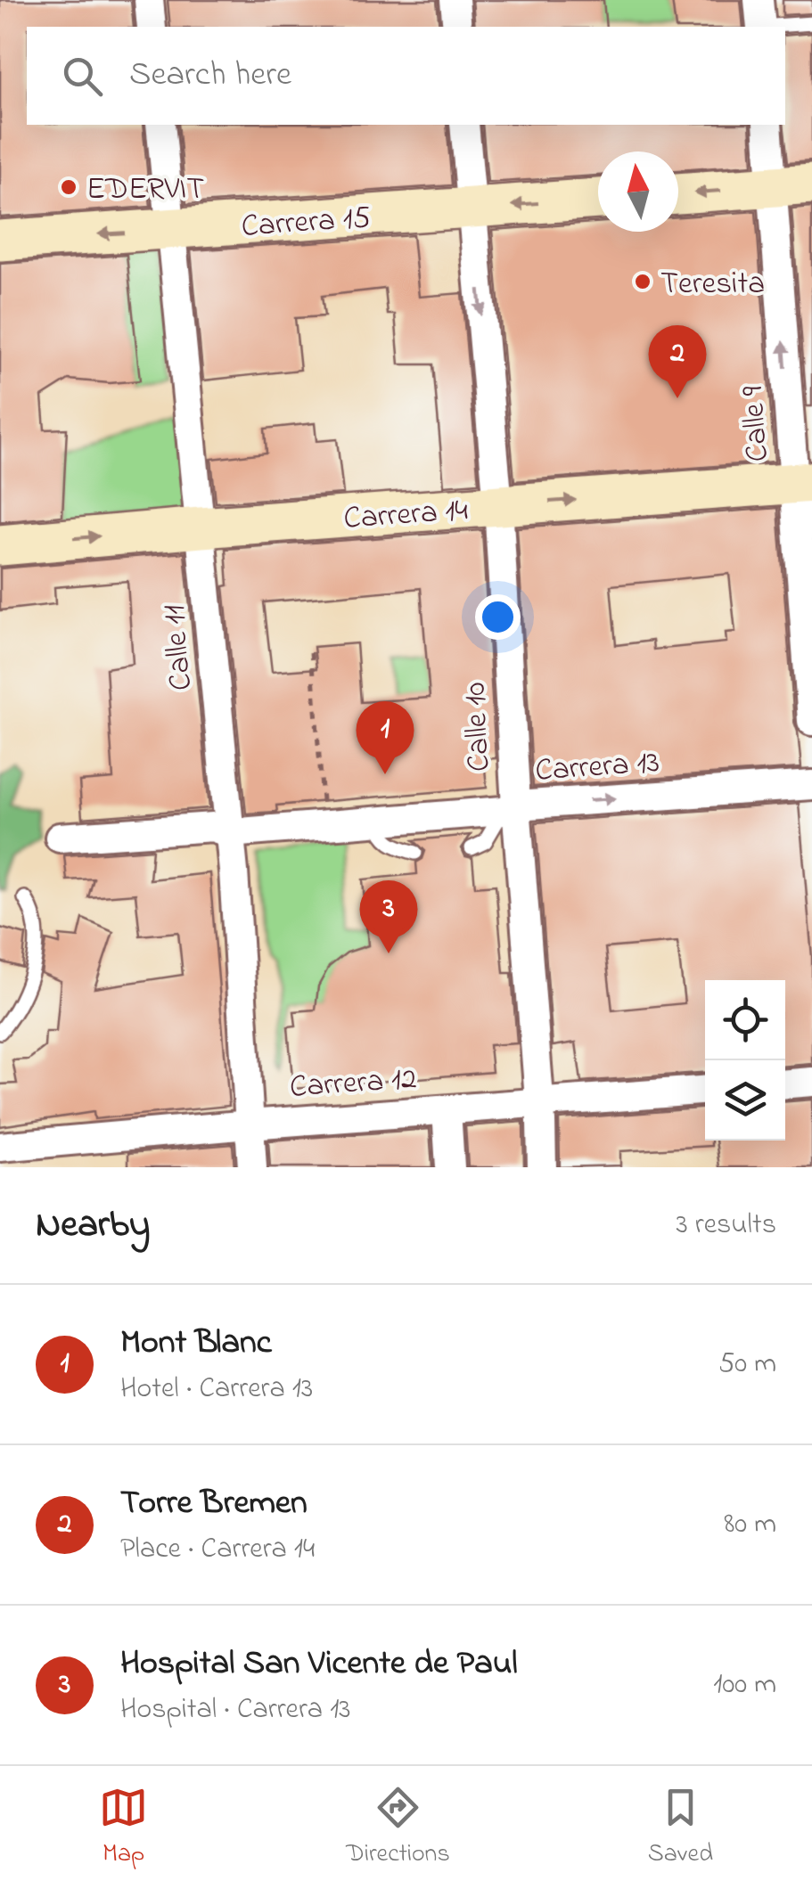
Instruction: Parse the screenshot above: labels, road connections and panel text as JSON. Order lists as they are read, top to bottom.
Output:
{
  "streets": {
    "main road": ["Carrera 15", "Carrera 14"],
    "street": [
      "Calle 9",
      "Calle 11",
      "Calle 10",
      "Carrera 13",
      "Carrera 12"
    ]
  },
  "crossings": [
    ["Carrera 15", "Calle 11"],
    ["Carrera 15", "Calle 10"],
    ["Calle 9", "Carrera 14"],
    ["Carrera 14", "Calle 11"],
    ["Carrera 14", "Calle 10"],
    ["Calle 11", "Carrera 13"],
    ["Calle 11", "Carrera 12"],
    ["Calle 10", "Carrera 13"],
    ["Calle 10", "Carrera 12"]
  ],
  "one_way": [
    "Carrera 15",
    "Calle 9",
    "Carrera 14",
    "Carrera 13"
  ],
  "places": ["EDERVIT", "Teresita"],
  "north": "top",
  "page": {
    "search": "Search here",
    "pins": ["2", "1", "3"],
    "heading": ["Nearby", "3 results"],
    "list": [
      {
        "mark": "1",
        "name": "Mont Blanc",
        "note": "Hotel · Carrera 13",
        "value": "50 m"
      },
      {
        "mark": "2",
        "name": "Torre Bremen",
        "note": "Place · Carrera 14",
        "value": "80 m"
      },
      {
        "mark": "3",
        "name": "Hospital San Vicente de Paul",
        "note": "Hospital · Carrera 13",
        "value": "100 m"
      }
    ],
    "nav": ["Map", "Directions", "Saved"]
  }
}
